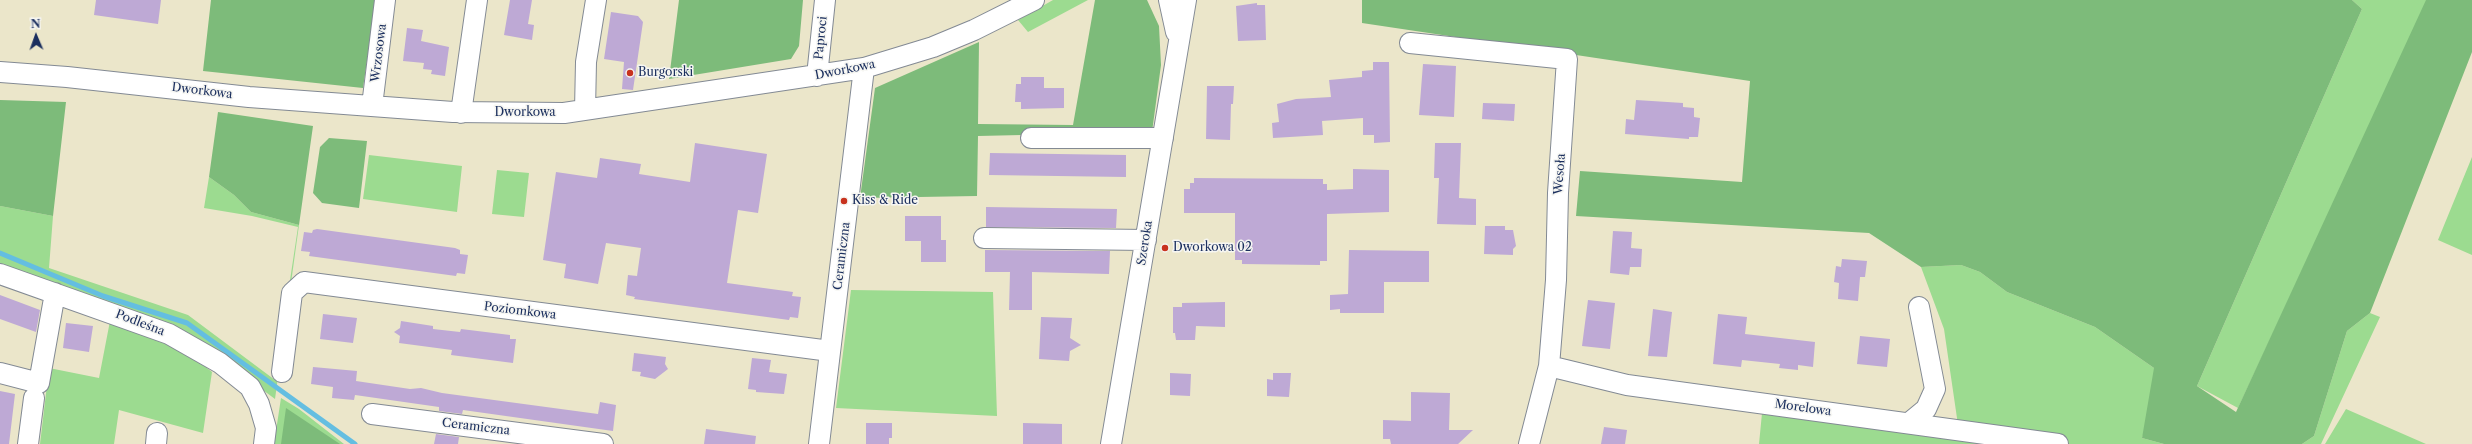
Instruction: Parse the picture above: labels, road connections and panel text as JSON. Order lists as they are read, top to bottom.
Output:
{
  "streets": {
    "street": [
      "Paproci",
      "Wrzosowa",
      "Dworkowa",
      "Wesoła",
      "Szeroka",
      "Ceramiczna",
      "Poziomkowa",
      "Podleśna",
      "Morelowa"
    ]
  },
  "crossings": [
    ["Paproci", "Dworkowa"],
    ["Wrzosowa", "Dworkowa"],
    ["Dworkowa", "Ceramiczna"],
    ["Wesoła", "Morelowa"],
    ["Ceramiczna", "Poziomkowa"]
  ],
  "places": ["Burgorski", "Kiss & Ride", "Dworkowa 02"],
  "north": "top"
}
